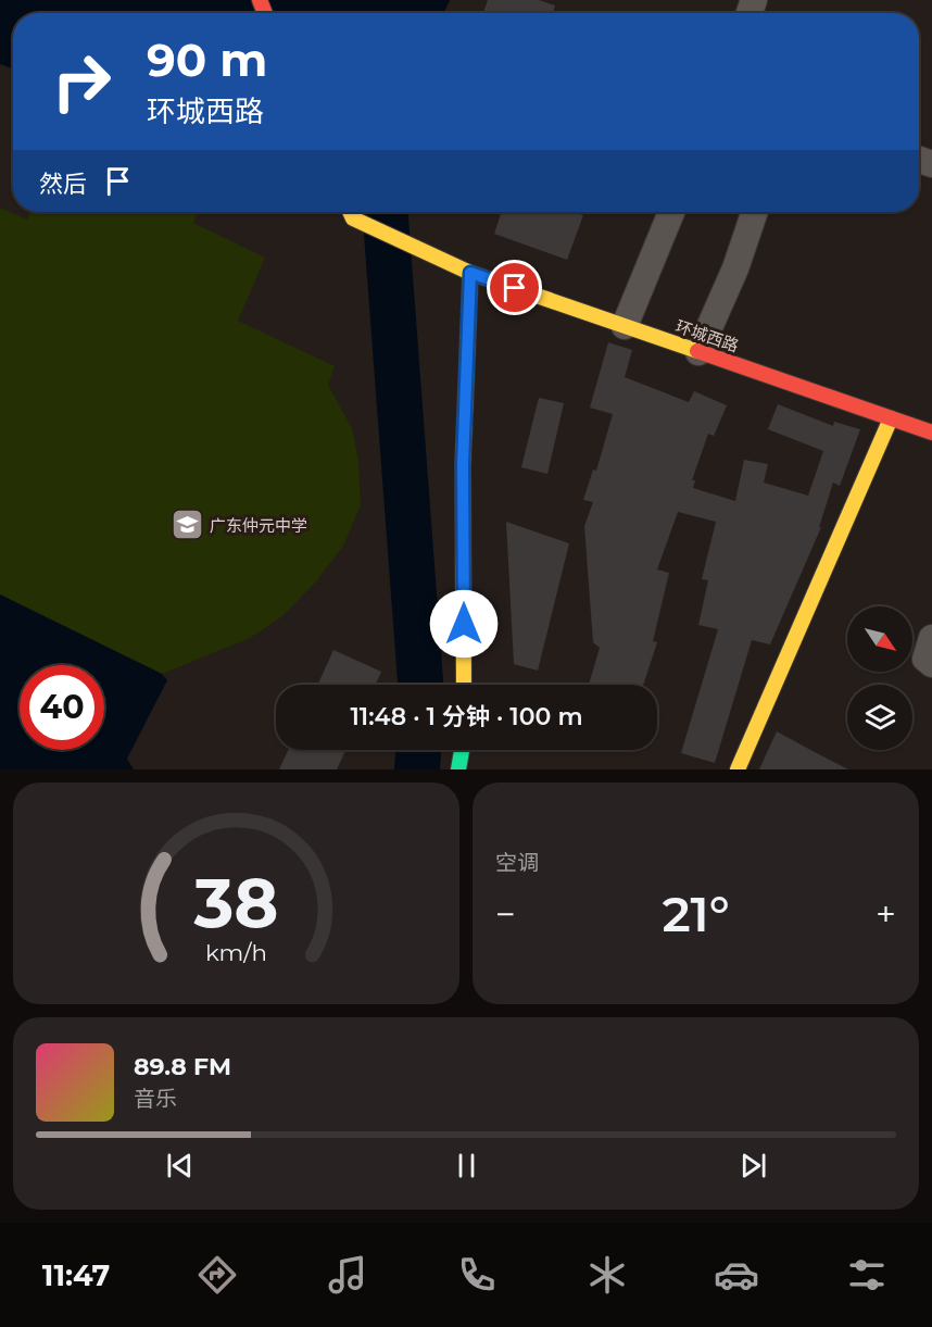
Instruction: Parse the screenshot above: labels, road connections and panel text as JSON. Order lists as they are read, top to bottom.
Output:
{
  "streets": {
    "street": ["环城西路"]
  },
  "places": {
    "school or university": ["广东仲元中学"]
  },
  "north": "bottom right",
  "page": {
    "turn": ["90 m", "环城西路"],
    "then": "然后",
    "limit": "40",
    "trip": "11:48 · 1 分钟 · 100 m",
    "tile": "空调",
    "heat": ["−", "21°", "+"],
    "song": ["89.8 FM", "音乐"],
    "tabs": "11:47",
    "gauge": ["38", "km/h"]
  }
}
